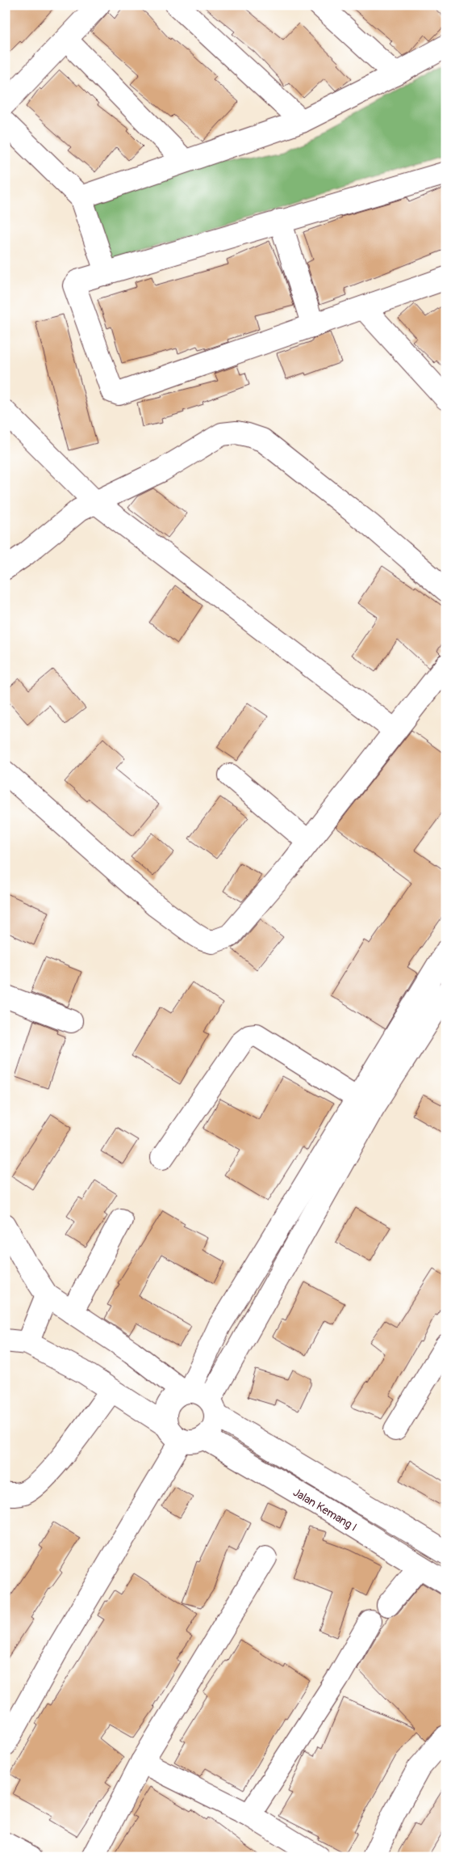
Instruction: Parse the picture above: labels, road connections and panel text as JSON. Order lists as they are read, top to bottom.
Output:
{
  "streets": {
    "street": ["Jalan Kemang I"]
  }
}
